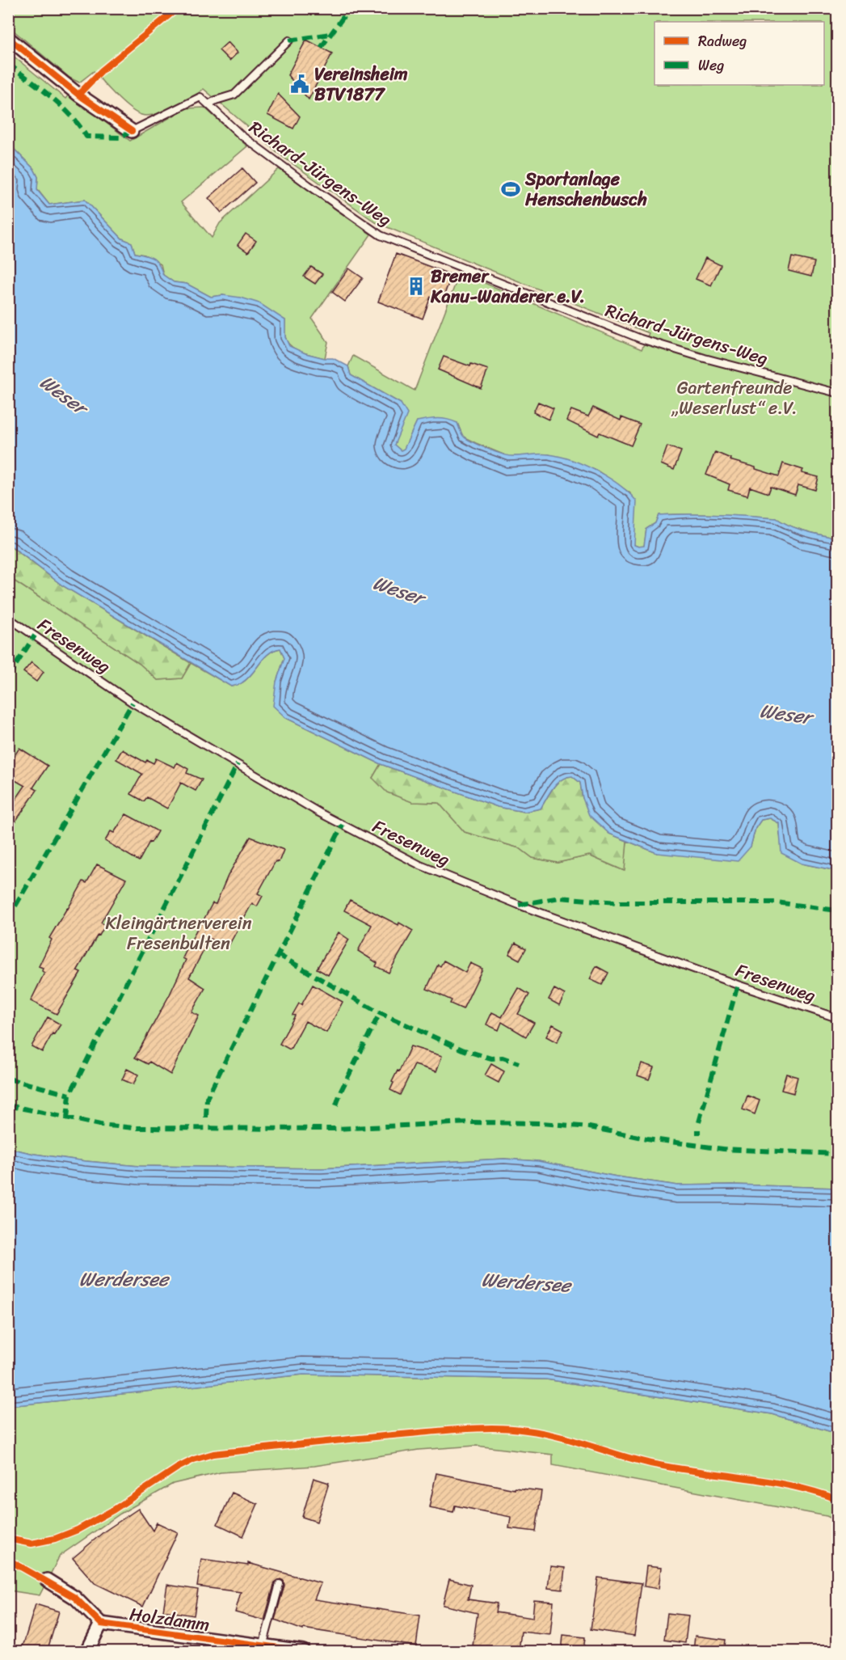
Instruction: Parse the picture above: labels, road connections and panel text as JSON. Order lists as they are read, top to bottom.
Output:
{
  "streets": {
    "street": ["Holzdamm"],
    "lane": ["Richard-Jürgens-Weg", "Fresenweg"]
  },
  "water": ["Weser", "Werdersee"],
  "parks": ["Gartenfreunde „Weserlust“ e.V.", "Kleingärtnerverein Fresenbulten"],
  "places": {
    "public building": ["Vereinsheim BTV1877"],
    "sports": ["Sportanlage Henschenbusch"],
    "building": ["Bremer Kanu-Wanderer e.V."]
  },
  "legend": ["Radweg", "Weg"]
}
